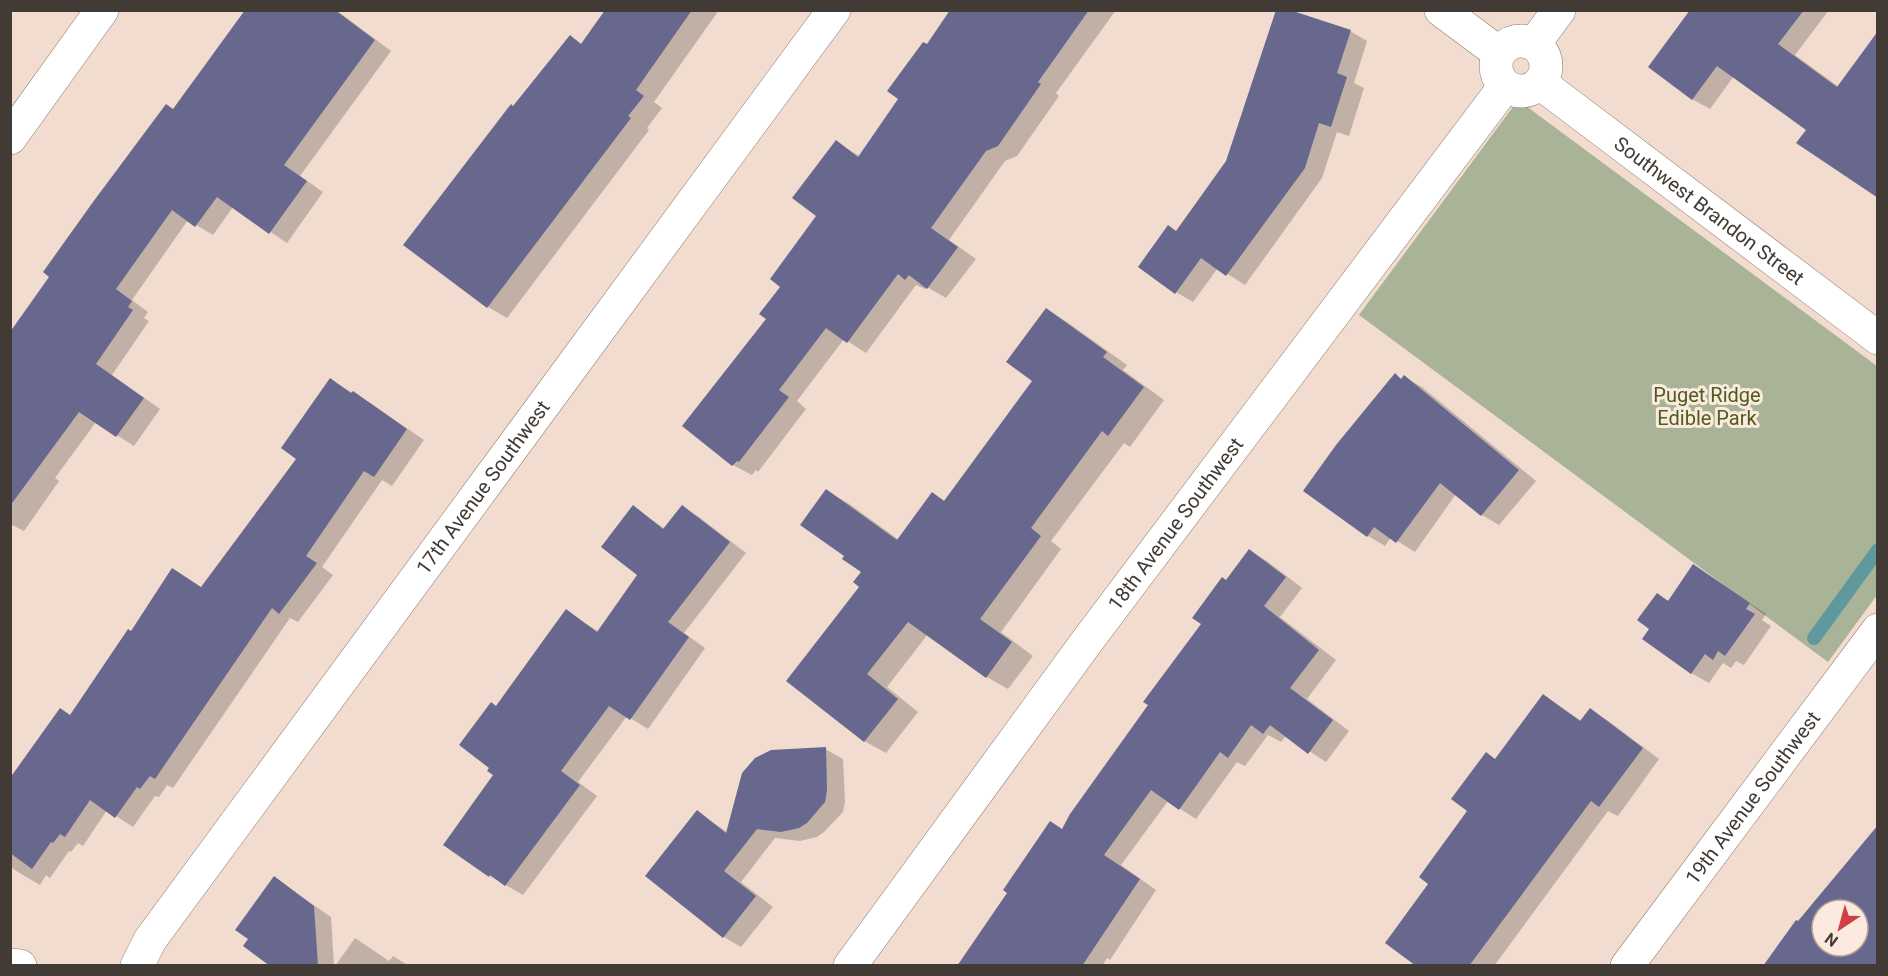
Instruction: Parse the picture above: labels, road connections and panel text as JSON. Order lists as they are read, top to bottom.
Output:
{
  "streets": {
    "street": [
      "Southwest Brandon Street",
      "17th Avenue Southwest",
      "18th Avenue Southwest",
      "19th Avenue Southwest"
    ]
  },
  "crossings": [
    ["Southwest Brandon Street", "18th Avenue Southwest"]
  ],
  "parks": ["Puget Ridge Edible Park"],
  "north": "bottom left"
}
